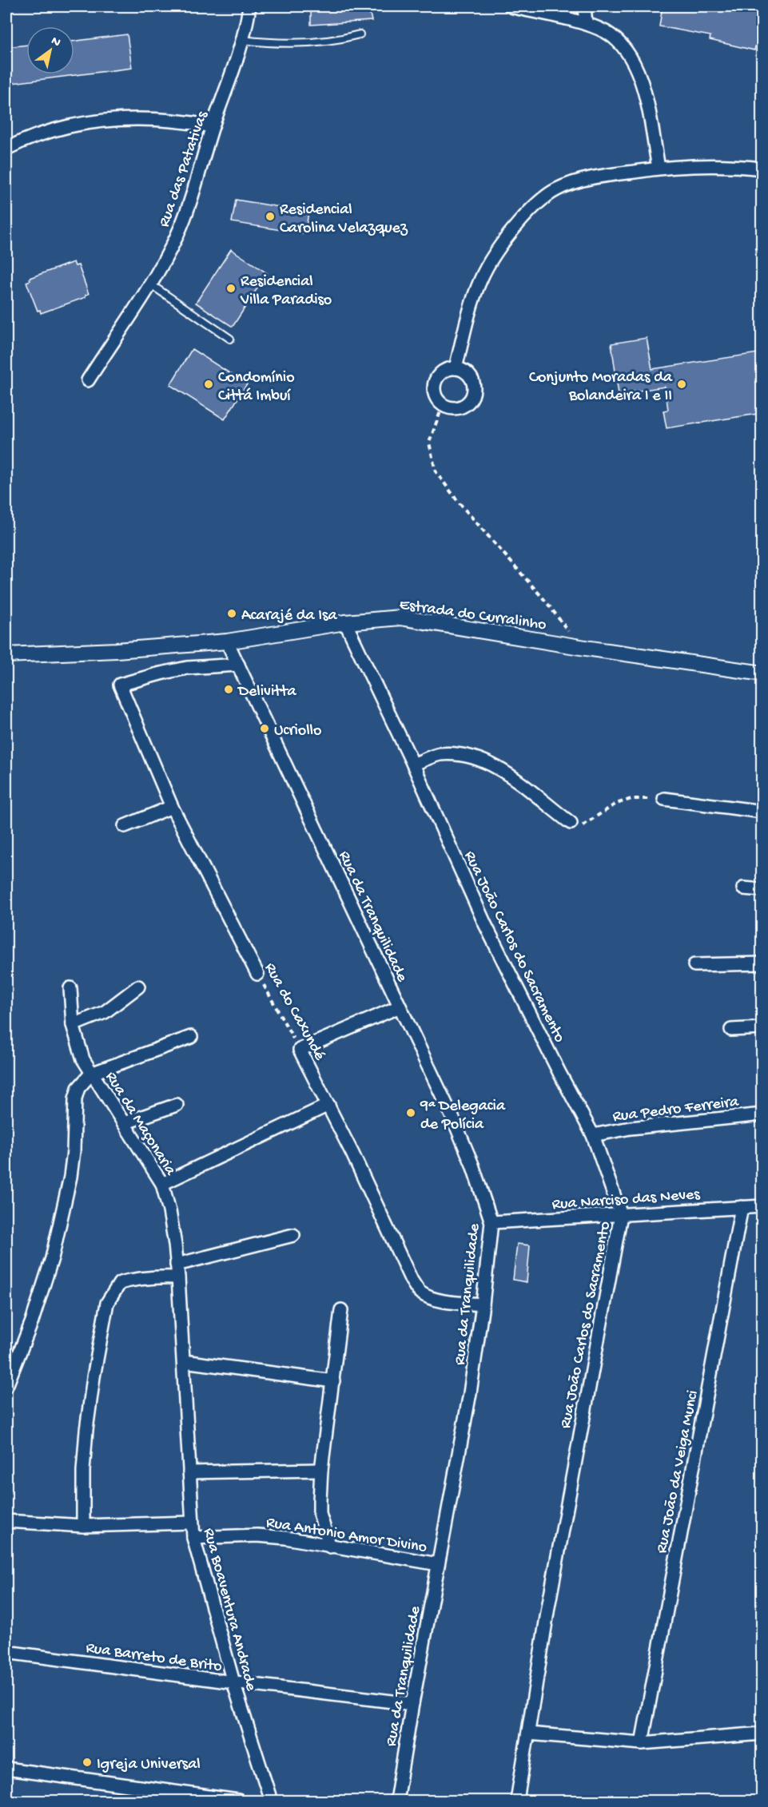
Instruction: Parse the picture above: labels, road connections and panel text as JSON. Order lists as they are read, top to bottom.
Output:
{
  "streets": {
    "street": [
      "Rua das Patativas",
      "Estrada do Curralinho",
      "Rua da Tranquilidade",
      "Rua João Carlos do Sacramento",
      "Rua do Caxundé",
      "Rua Pedro Ferreira",
      "Rua da Maçonaria",
      "Rua Narciso das Neves",
      "Rua João da Veiga Munci",
      "Rua Antonio Amor Divino",
      "Rua Boaventura Andrade",
      "Rua Barreto de Brito"
    ]
  },
  "crossings": [
    ["Estrada do Curralinho", "Rua da Tranquilidade"],
    ["Estrada do Curralinho", "Rua João Carlos do Sacramento"],
    ["Rua da Tranquilidade", "Rua do Caxundé"],
    ["Rua da Tranquilidade", "Rua Narciso das Neves"],
    ["Rua da Tranquilidade", "Rua Antonio Amor Divino"],
    ["Rua da Tranquilidade", "Rua Barreto de Brito"],
    ["Rua João Carlos do Sacramento", "Rua Pedro Ferreira"],
    ["Rua João Carlos do Sacramento", "Rua Narciso das Neves"],
    ["Rua da Maçonaria", "Rua Boaventura Andrade"],
    ["Rua Narciso das Neves", "Rua João da Veiga Munci"],
    ["Rua Antonio Amor Divino", "Rua Boaventura Andrade"],
    ["Rua Boaventura Andrade", "Rua Barreto de Brito"]
  ],
  "places": [
    "Residencial Carolina Velazquez",
    "Residencial Villa Paradiso",
    "Condomínio Cittá Imbuí",
    "Conjunto Moradas da Bolandeira I e II",
    "Acarajé da Isa",
    "Delivitta",
    "Ucriollo",
    "9ª Delegacia de Polícia",
    "Igreja Universal"
  ],
  "north": "top right"
}
